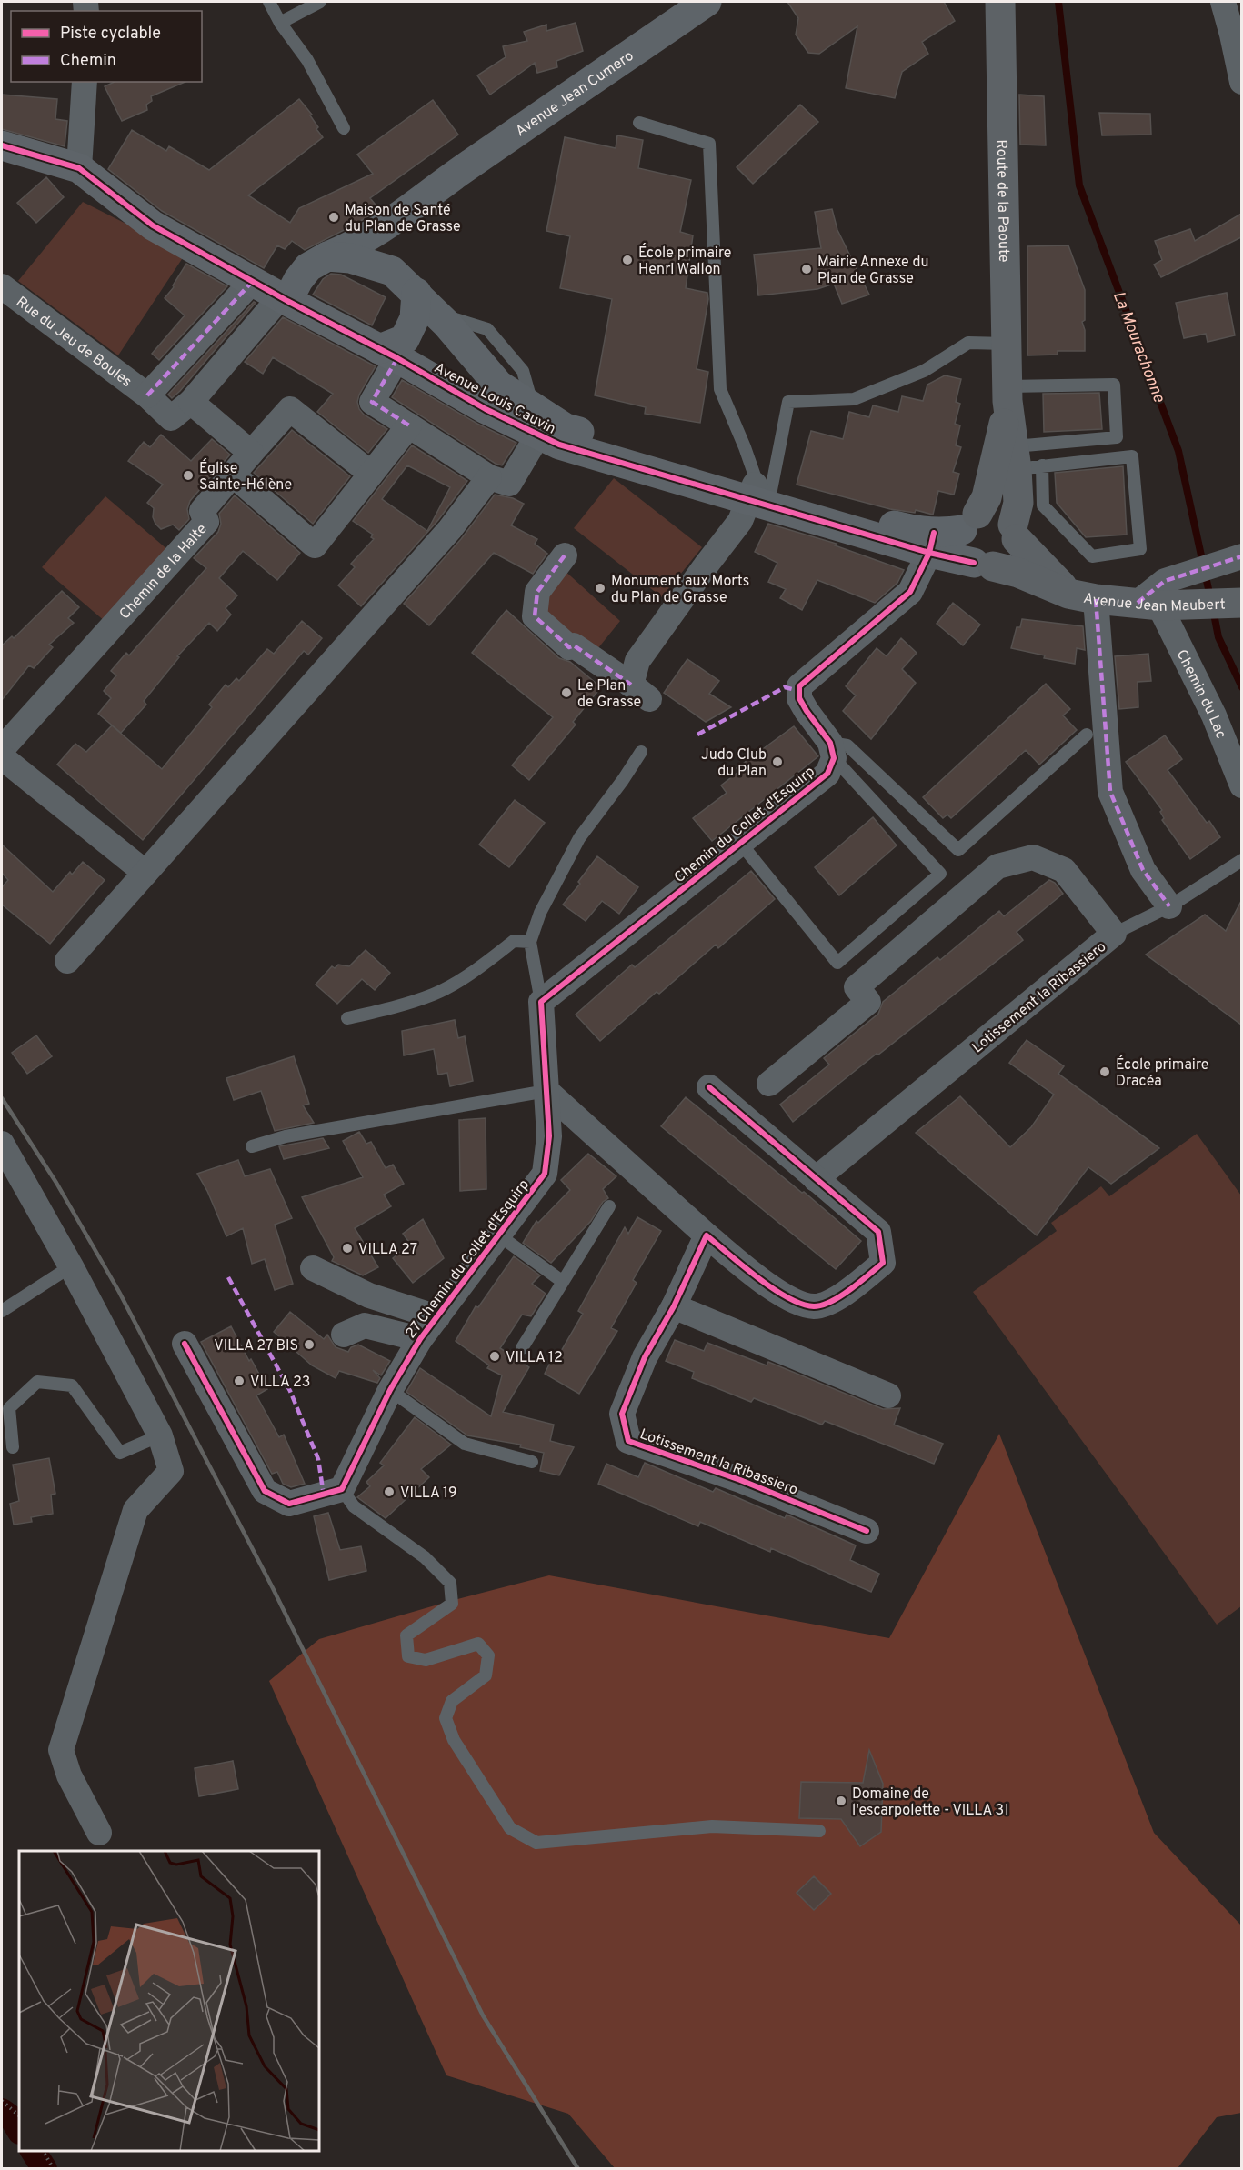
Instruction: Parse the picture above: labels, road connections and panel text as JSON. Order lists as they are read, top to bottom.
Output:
{
  "streets": {
    "main road": ["Route de la Paoute", "Avenue Jean Maubert"],
    "street": [
      "Avenue Jean Cumero",
      "Rue du Jeu de Boules",
      "Avenue Louis Cauvin",
      "Chemin de la Halte",
      "Chemin du Lac",
      "Chemin du Collet d'Esquirp",
      "Lotissement la Ribassiero",
      "27 Chemin du Collet d'Esquirp"
    ]
  },
  "crossings": [
    ["Avenue Jean Cumero", "Avenue Louis Cauvin"],
    ["Route de la Paoute", "Avenue Louis Cauvin"],
    ["Route de la Paoute", "Avenue Jean Maubert"],
    ["Rue du Jeu de Boules", "Avenue Louis Cauvin"],
    ["Avenue Louis Cauvin", "Avenue Jean Maubert"],
    ["Avenue Jean Maubert", "Chemin du Lac"]
  ],
  "water": ["La Mourachonne"],
  "places": [
    "Maison de Santé du Plan de Grasse",
    "École primaire Henri Wallon",
    "Mairie Annexe du Plan de Grasse",
    "Église Sainte-Hélène",
    "Monument aux Morts du Plan de Grasse",
    "Le Plan de Grasse",
    "Judo Club du Plan",
    "École primaire Dracéa",
    "VILLA 27",
    "VILLA 27 BIS",
    "VILLA 12",
    "VILLA 23",
    "VILLA 19",
    "Domaine de l'escarpolette - VILLA 31"
  ],
  "legend": ["Piste cyclable", "Chemin"]
}
